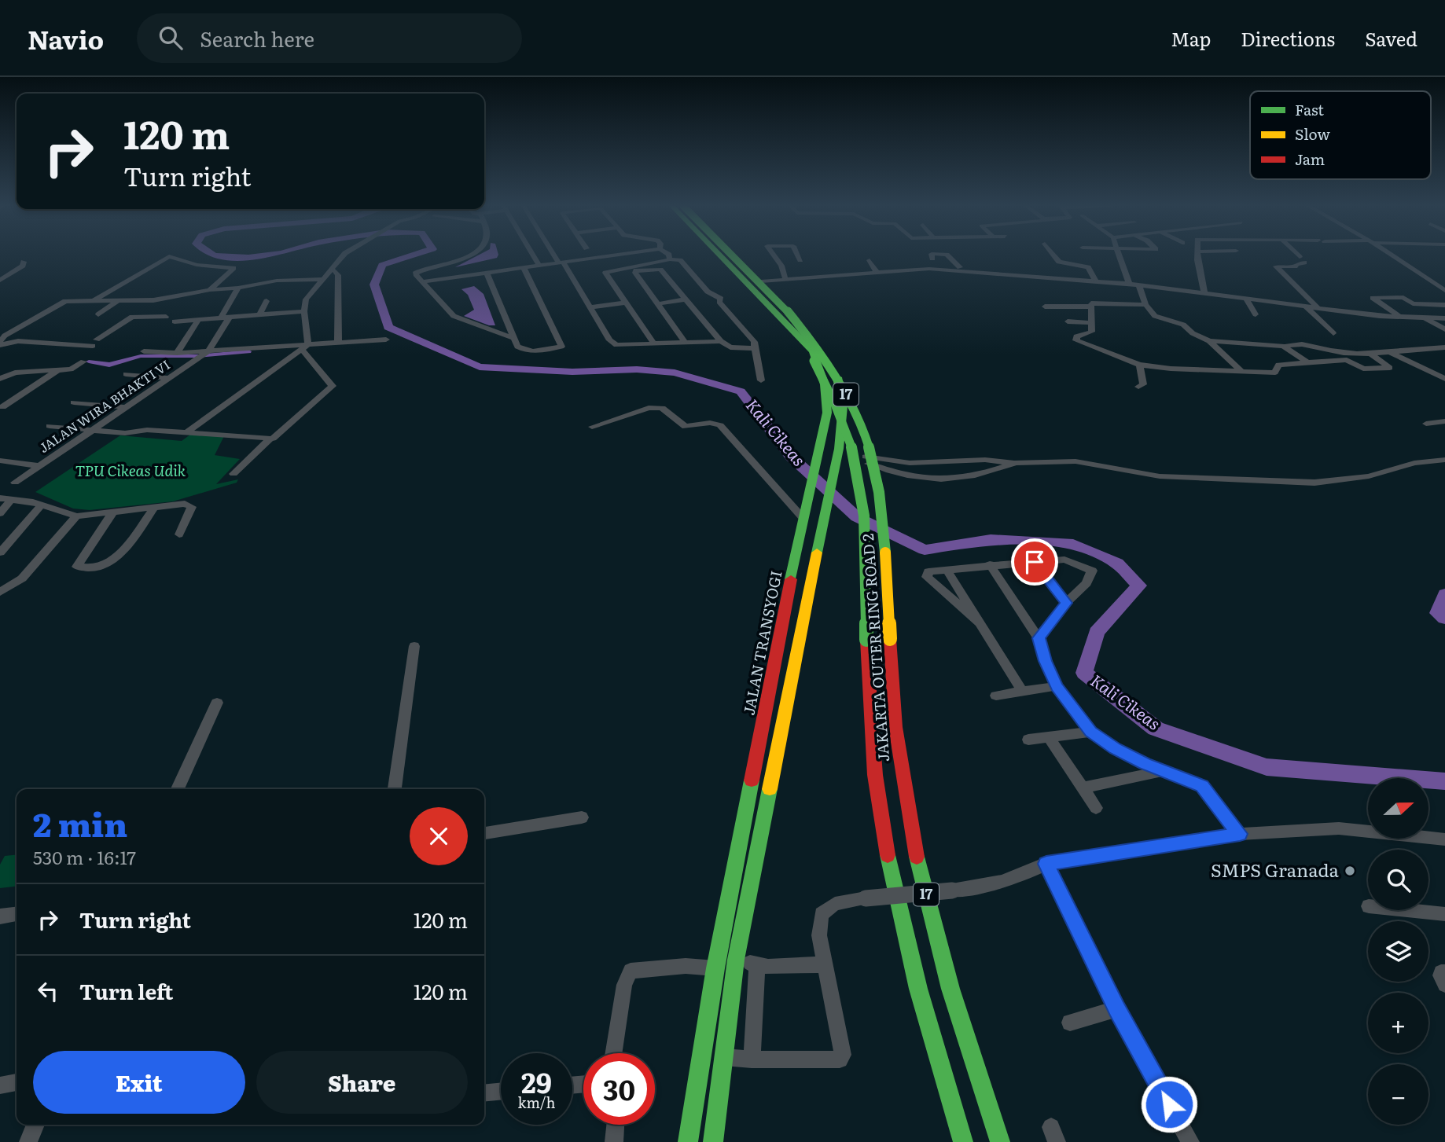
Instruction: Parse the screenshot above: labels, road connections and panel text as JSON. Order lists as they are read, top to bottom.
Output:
{
  "streets": {
    "highway": ["17", "JALAN TRANSYOGI", "JAKARTA OUTER RING ROAD 2"],
    "street": ["JALAN WIRA BHAKTI VI"]
  },
  "water": ["Kali Cikeas"],
  "parks": ["TPU Cikeas Udik"],
  "places": ["SMPS Granada"],
  "legend": ["Fast", "Slow", "Jam"],
  "north": "right",
  "page": {
    "header": "Navio",
    "search": "Search here",
    "nav": ["Map", "Directions", "Saved"],
    "turn": ["120 m", "Turn right"],
    "map_buttons": ["+", "−"],
    "heading": ["2 min", "530 m · 16:17"],
    "list": [
      {
        "name": "Turn right",
        "value": "120 m"
      },
      {
        "name": "Turn left",
        "value": "120 m"
      }
    ],
    "buttons": ["Exit", "Share"],
    "speed": "29 km/h",
    "limit": "30"
  }
}
